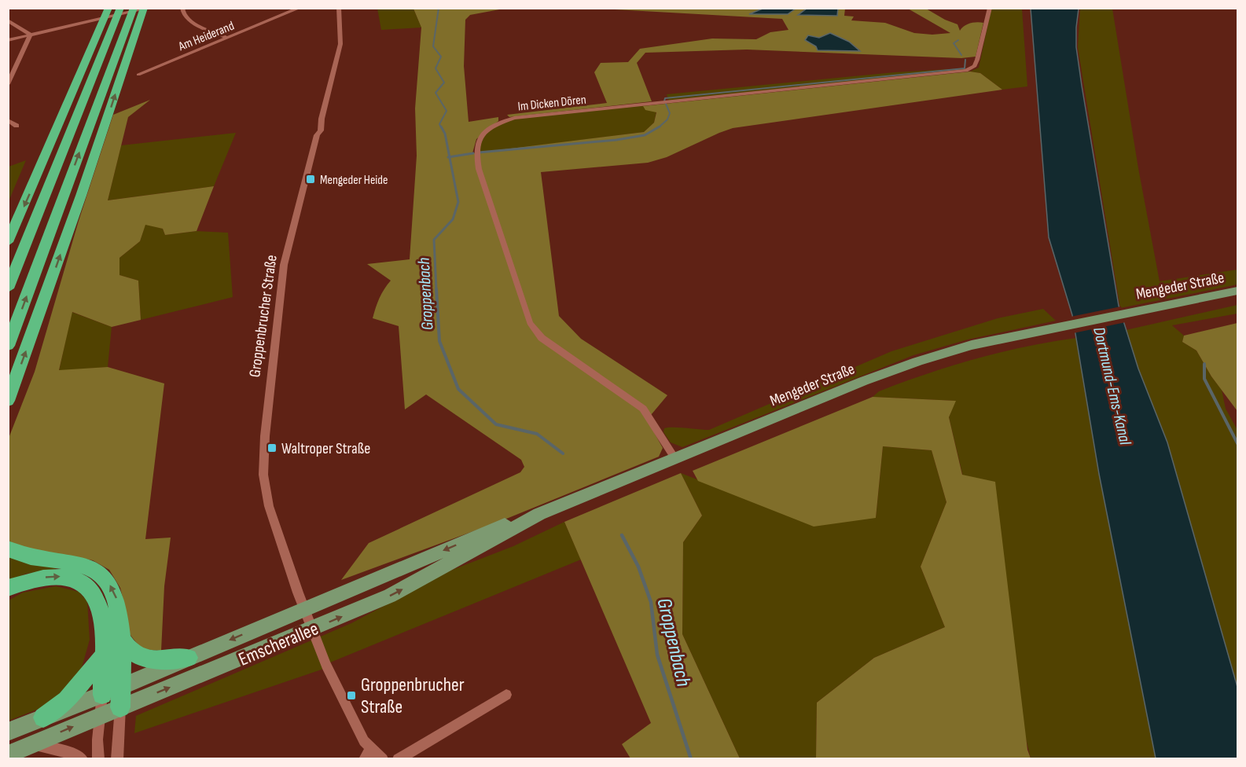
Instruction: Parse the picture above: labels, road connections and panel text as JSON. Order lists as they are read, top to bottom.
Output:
{
  "streets": {
    "main road": ["Mengeder Straße", "Emscherallee"],
    "street": ["Am Heiderand", "Im Dicken Dören", "Groppenbrucher Straße"]
  },
  "crossings": [
    ["Im Dicken Dören", "Mengeder Straße"],
    ["Mengeder Straße", "Emscherallee"]
  ],
  "water": ["Groppenbach", "Dortmund-Ems-Kanal"],
  "places": {
    "transit": ["Mengeder Heide", "Waltroper Straße", "Groppenbrucher Straße"]
  }
}
